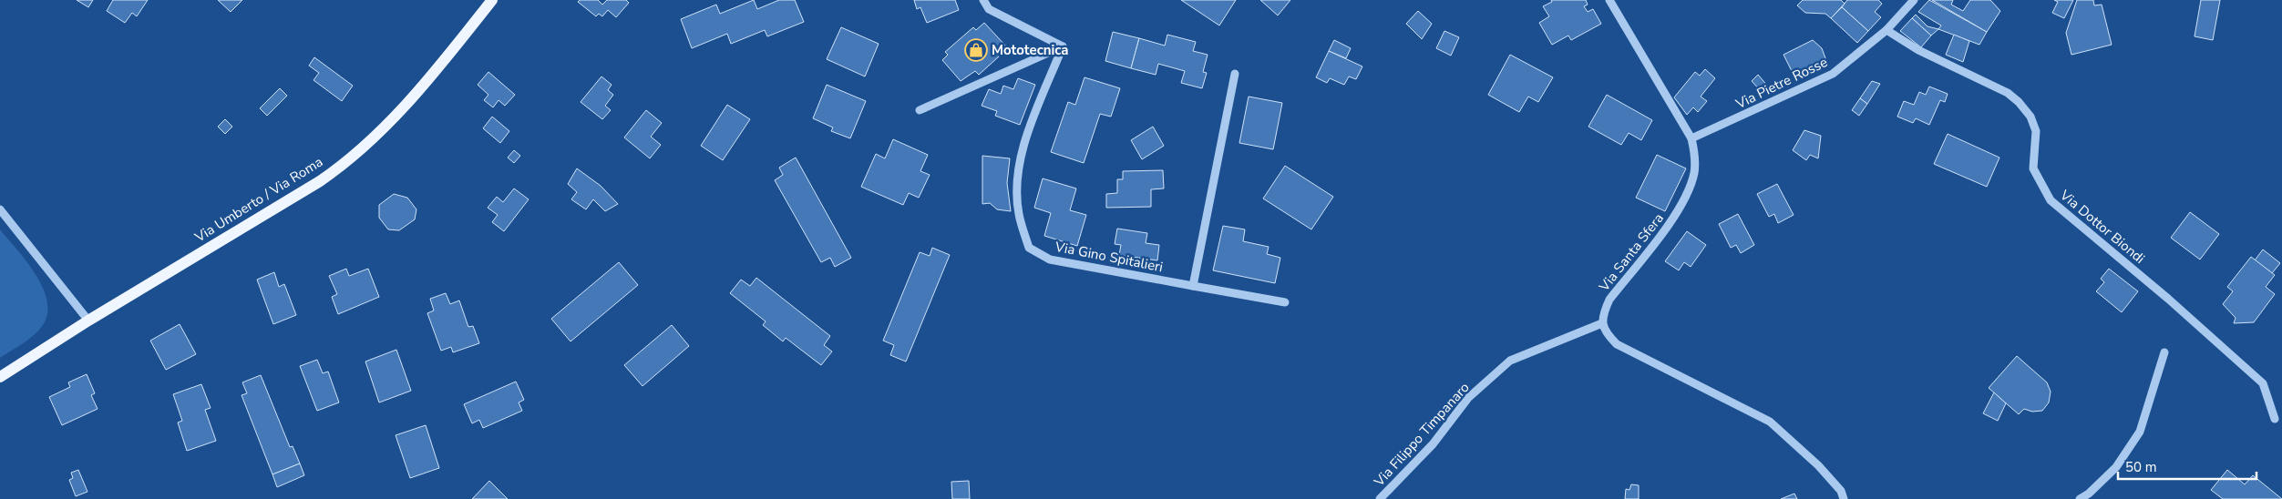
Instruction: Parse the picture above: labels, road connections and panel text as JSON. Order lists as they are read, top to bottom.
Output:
{
  "streets": {
    "main road": ["Via Umberto / Via Roma"],
    "street": [
      "Via Pietre Rosse",
      "Via Dottor Biondi",
      "Via Santa Sfera",
      "Via Gino Spitalieri",
      "Via Filippo Timpanaro"
    ]
  },
  "crossings": [
    ["Via Pietre Rosse", "Via Dottor Biondi"],
    ["Via Pietre Rosse", "Via Santa Sfera"],
    ["Via Santa Sfera", "Via Filippo Timpanaro"]
  ],
  "places": {
    "shop": ["Mototecnica"]
  },
  "scale_bar": "50 m"
}
